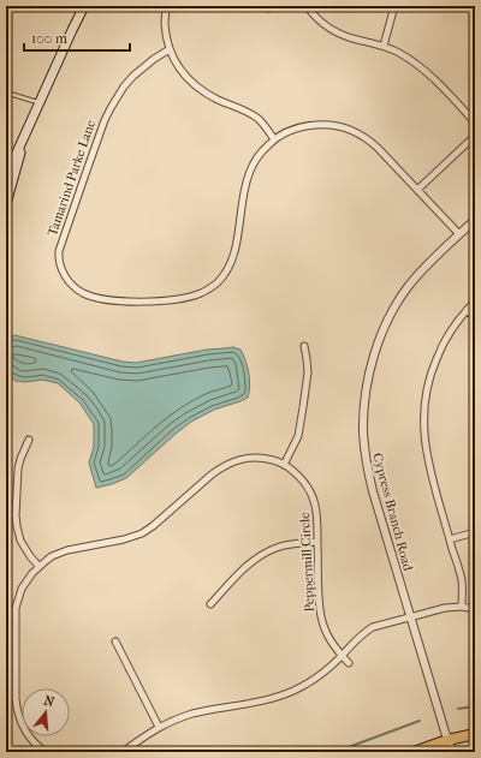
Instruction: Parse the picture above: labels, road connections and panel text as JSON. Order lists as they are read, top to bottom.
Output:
{
  "streets": {
    "street": ["Tamarind Parke Lane", "Cypress Branch Road", "Peppermill Circle"]
  },
  "crossings": [
    ["Tamarind Parke Lane", "Cypress Branch Road"]
  ],
  "scale_bar": "100 m",
  "north": "top"
}
